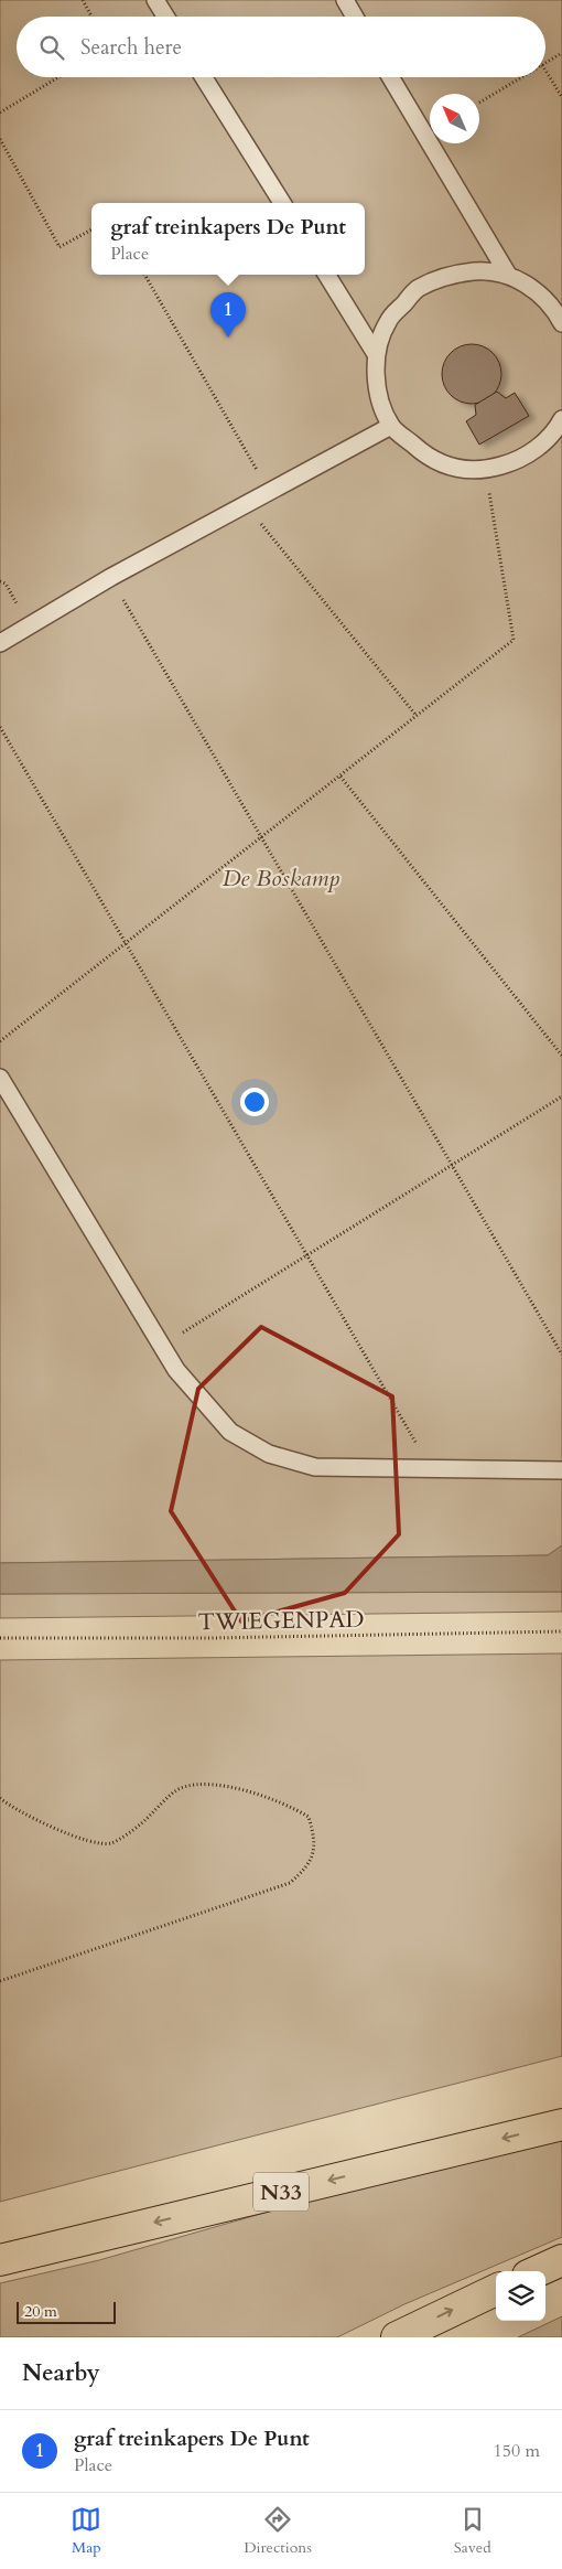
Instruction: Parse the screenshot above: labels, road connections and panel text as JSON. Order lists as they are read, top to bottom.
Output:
{
  "streets": {
    "highway": ["N33"],
    "path": ["TWIEGENPAD"]
  },
  "parks": ["De Boskamp"],
  "scale_bar": "20 m",
  "north": "top left",
  "page": {
    "search": "Search here",
    "popup": ["graf treinkapers De Punt", "Place"],
    "pins": "1",
    "scale": "20 m",
    "heading": "Nearby",
    "list": [
      {
        "mark": "1",
        "name": "graf treinkapers De Punt",
        "note": "Place",
        "value": "150 m"
      }
    ],
    "nav": ["Map", "Directions", "Saved"]
  }
}
